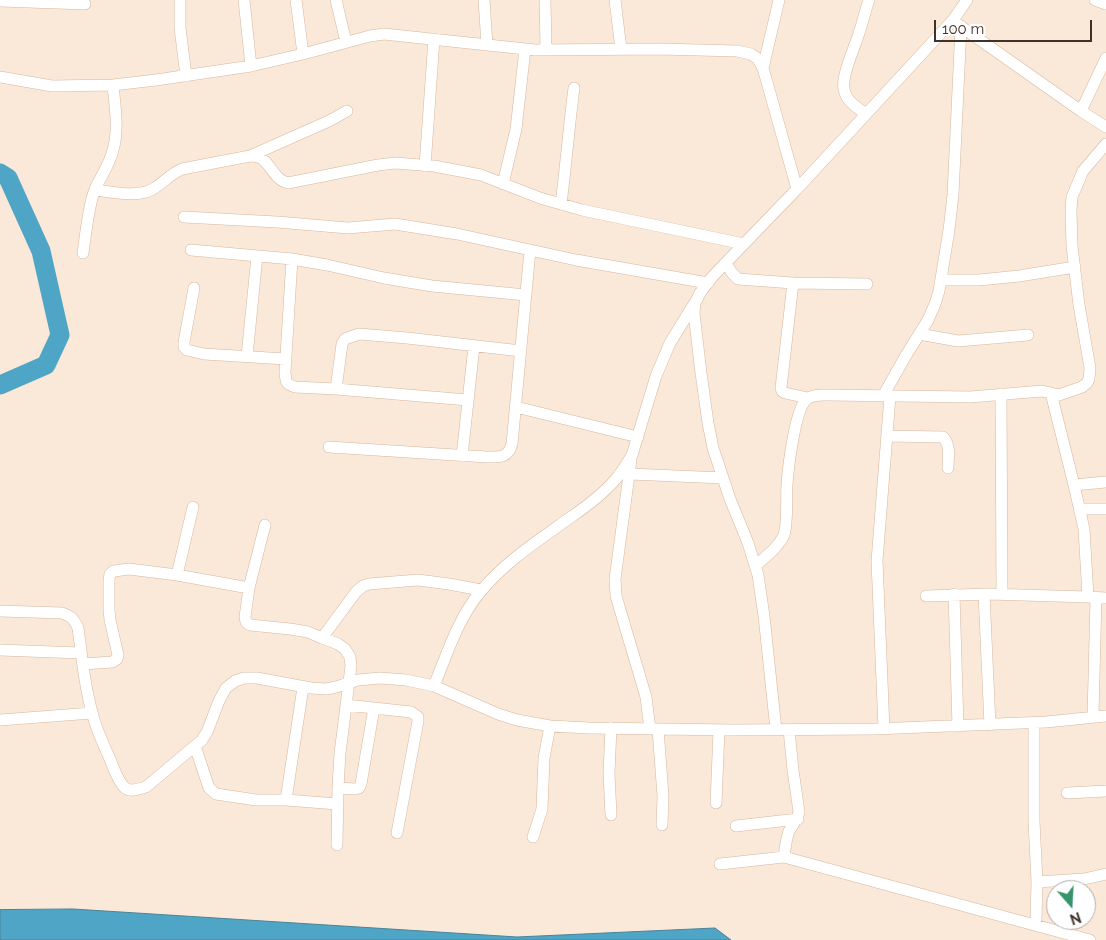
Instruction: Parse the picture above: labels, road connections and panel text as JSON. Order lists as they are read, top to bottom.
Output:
{
  "scale_bar": "100 m",
  "north": "bottom"
}
